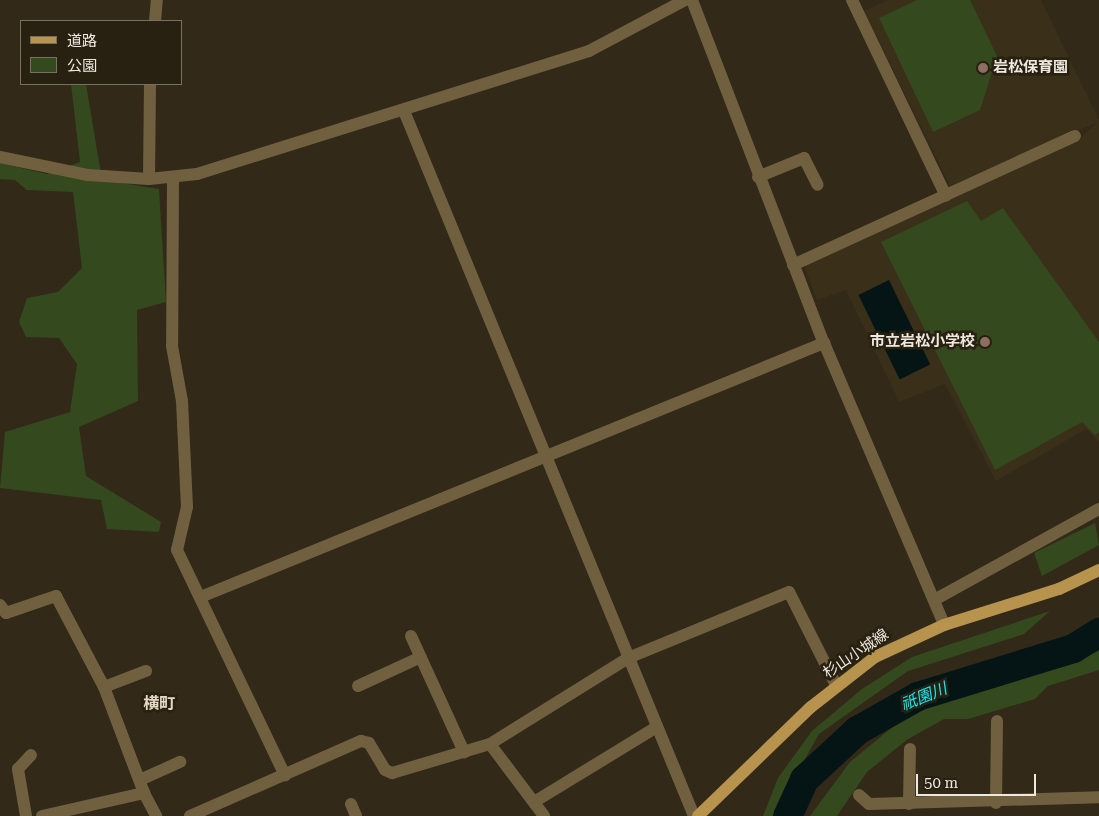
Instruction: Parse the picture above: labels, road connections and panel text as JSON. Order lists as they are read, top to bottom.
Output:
{
  "streets": {
    "main road": ["杉山小城線"]
  },
  "districts": ["横町"],
  "water": ["祇園川"],
  "places": ["岩松保育園", "市立岩松小学校"],
  "legend": ["道路", "公園"],
  "scale_bar": "50 m"
}
